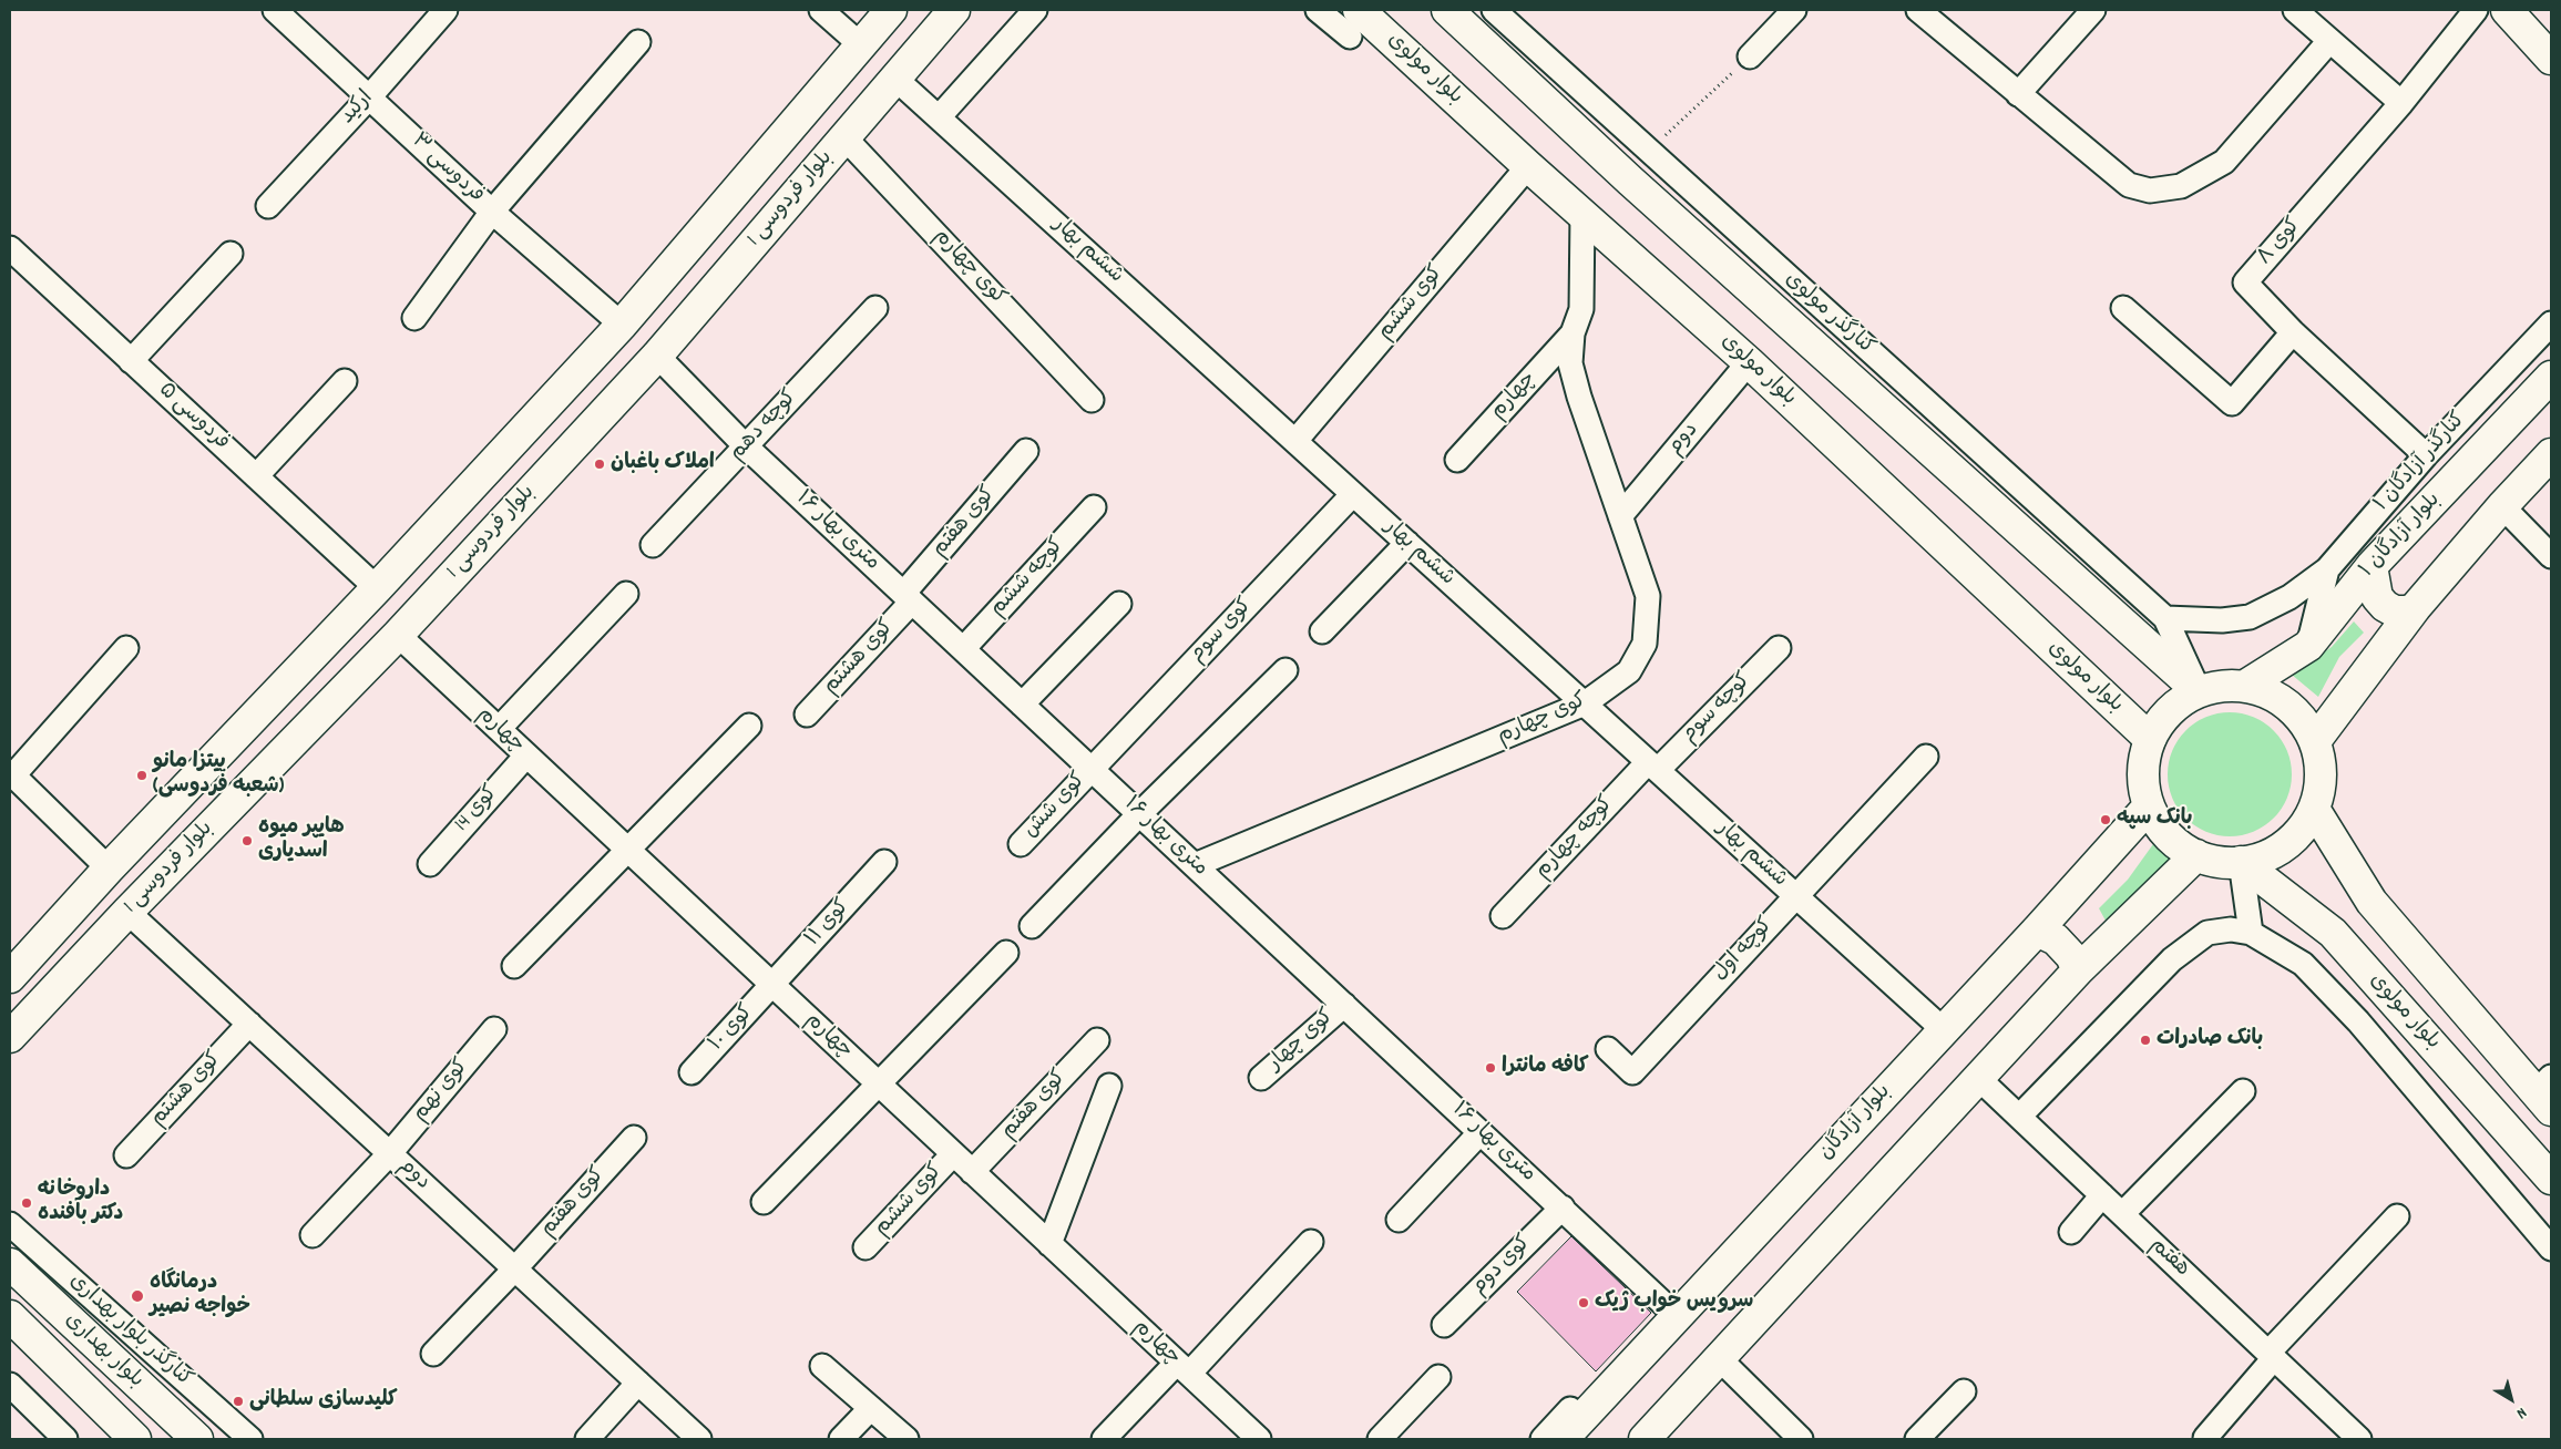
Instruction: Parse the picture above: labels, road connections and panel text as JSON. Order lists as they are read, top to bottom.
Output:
{
  "streets": {
    "main road": [
      "بلوار مولوی",
      "بلوار فردوسی 1",
      "بلوار آزادگان ۱",
      "بلوار آزادگان",
      "بلوار بهداری"
    ],
    "street": [
      "ارکید",
      "فردوسی ۳",
      "کوی ۸",
      "ششم بهار",
      "کوی چهارم",
      "کوی ششم",
      "کنارگذر مولوی",
      "چهارم",
      "فردوسی ۵",
      "کوچه دهم",
      "دوم",
      "کنارگذر آزادگان ۱",
      "کوی هفتم",
      "۱۶ متری بهار",
      "کوچه ششم",
      "کوی سوم",
      "کوی هشتم",
      "کوچه سوم",
      "کوی شش",
      "کوی 14",
      "کوچه چهارم",
      "کوی ۱۱",
      "کوچه اول",
      "کوی ۱۰",
      "کوی چهار",
      "کوی نهم",
      "هفتم",
      "کوی دوم",
      "کنارگذر بلوار بهداری"
    ]
  },
  "crossings": [
    ["بلوار مولوی", "کوی چهارم"],
    ["بلوار مولوی", "کوی ششم"],
    ["بلوار مولوی", "کنارگذر مولوی"],
    ["بلوار مولوی", "دوم"],
    ["بلوار مولوی", "بلوار آزادگان ۱"],
    ["بلوار مولوی", "بلوار آزادگان"],
    ["ارکید", "فردوسی ۳"],
    ["فردوسی ۳", "بلوار فردوسی 1"],
    ["بلوار فردوسی 1", "ششم بهار"],
    ["بلوار فردوسی 1", "کوی چهارم"],
    ["بلوار فردوسی 1", "چهارم"],
    ["بلوار فردوسی 1", "فردوسی ۵"],
    ["بلوار فردوسی 1", "دوم"],
    ["بلوار فردوسی 1", "۱۶ متری بهار"],
    ["کوی ۸", "کنارگذر آزادگان ۱"],
    ["ششم بهار", "کوی چهارم"],
    ["ششم بهار", "کوی ششم"],
    ["ششم بهار", "کوی سوم"],
    ["ششم بهار", "کوچه سوم"],
    ["ششم بهار", "کوچه چهارم"],
    ["ششم بهار", "کوچه اول"],
    ["ششم بهار", "بلوار آزادگان"],
    ["کوی چهارم", "چهارم"],
    ["کوی چهارم", "دوم"],
    ["کوی چهارم", "۱۶ متری بهار"],
    ["کوی ششم", "چهارم"],
    ["کنارگذر مولوی", "کنارگذر آزادگان ۱"],
    ["کنارگذر مولوی", "بلوار آزادگان ۱"],
    ["کنارگذر مولوی", "بلوار آزادگان"],
    ["چهارم", "کوی هفتم"],
    ["چهارم", "کوی 14"],
    ["چهارم", "کوی ۱۱"],
    ["چهارم", "کوی ۱۰"],
    ["کوچه دهم", "۱۶ متری بهار"],
    ["دوم", "کوی هفتم"],
    ["دوم", "کوی هشتم"],
    ["دوم", "کوی نهم"],
    ["کوی هفتم", "۱۶ متری بهار"],
    ["کوی هفتم", "کوی هشتم"],
    ["۱۶ متری بهار", "کوچه ششم"],
    ["۱۶ متری بهار", "کوی سوم"],
    ["۱۶ متری بهار", "کوی هشتم"],
    ["۱۶ متری بهار", "کوی شش"],
    ["۱۶ متری بهار", "کوی چهار"],
    ["۱۶ متری بهار", "بلوار آزادگان"],
    ["۱۶ متری بهار", "کوی دوم"],
    ["بلوار آزادگان ۱", "بلوار آزادگان"],
    ["کوی سوم", "کوی شش"],
    ["کوچه سوم", "کوچه چهارم"],
    ["کوی ۱۱", "کوی ۱۰"]
  ],
  "places": [
    "املاک باغبان",
    "پیتزا مانو (شعبه فردوسی)",
    "بانک سپه",
    "هایپر میوه اسدیاری",
    "بانک صادرات",
    "کافه مانترا",
    "داروخانه دکتر بافنده",
    "درمانگاه خواجه نصیر",
    "سرویس خواب ژیک",
    "کلیدسازی سلطانی"
  ],
  "north": "bottom right"
}
